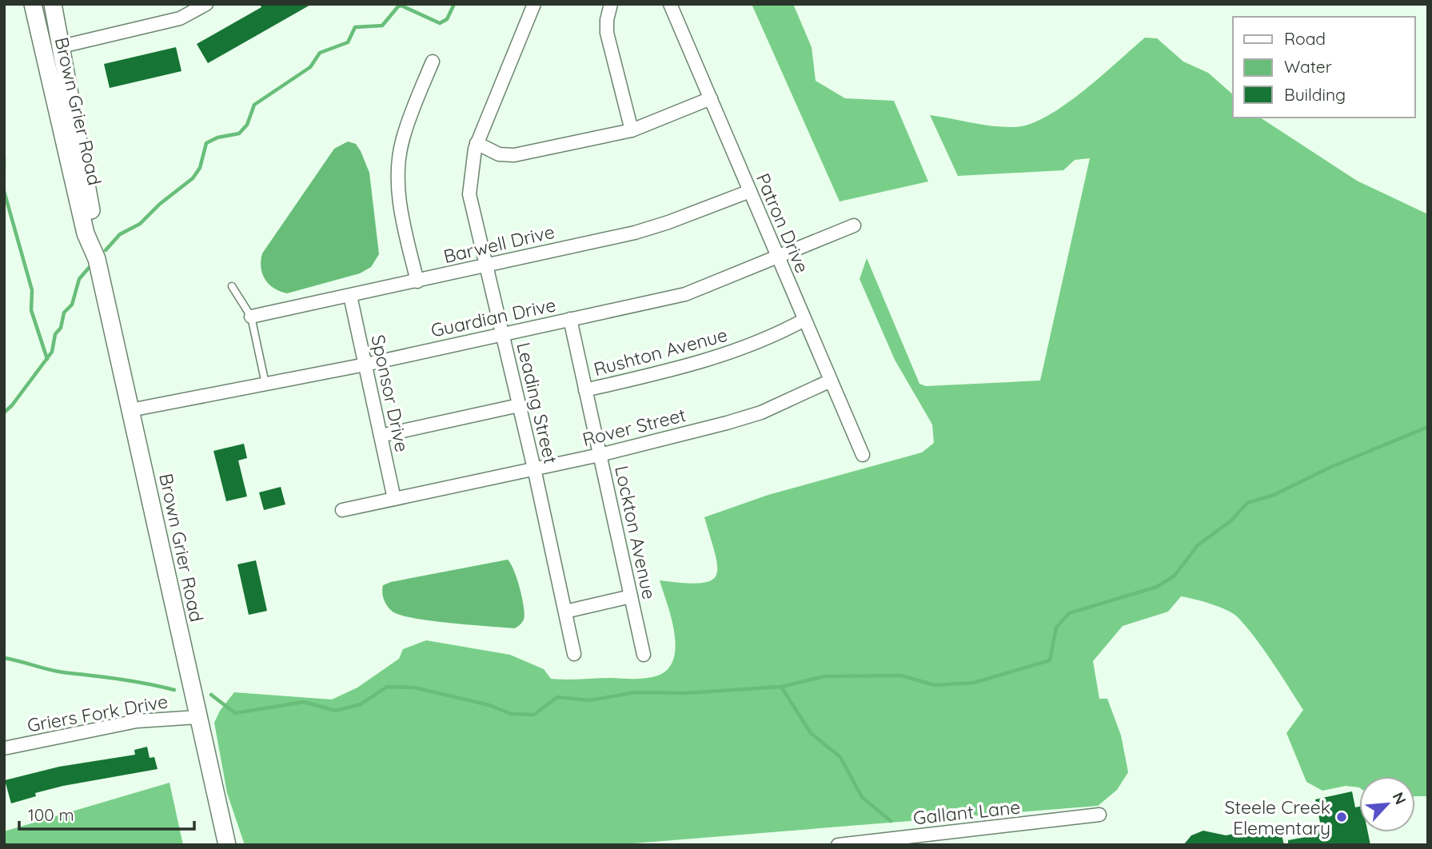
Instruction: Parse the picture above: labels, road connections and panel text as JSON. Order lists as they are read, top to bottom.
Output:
{
  "streets": {
    "main road": ["Brown Grier Road"],
    "street": [
      "Patron Drive",
      "Barwell Drive",
      "Guardian Drive",
      "Rushton Avenue",
      "Sponsor Drive",
      "Leading Street",
      "Rover Street",
      "Lockton Avenue",
      "Griers Fork Drive",
      "Gallant Lane"
    ]
  },
  "crossings": [
    ["Brown Grier Road", "Guardian Drive"],
    ["Brown Grier Road", "Griers Fork Drive"],
    ["Patron Drive", "Barwell Drive"],
    ["Patron Drive", "Guardian Drive"],
    ["Patron Drive", "Rushton Avenue"],
    ["Patron Drive", "Rover Street"],
    ["Barwell Drive", "Sponsor Drive"],
    ["Barwell Drive", "Leading Street"],
    ["Guardian Drive", "Sponsor Drive"],
    ["Guardian Drive", "Leading Street"],
    ["Guardian Drive", "Lockton Avenue"],
    ["Rushton Avenue", "Lockton Avenue"],
    ["Sponsor Drive", "Rover Street"],
    ["Leading Street", "Rover Street"],
    ["Rover Street", "Lockton Avenue"]
  ],
  "places": ["Steele Creek Elementary"],
  "legend": ["Road", "Water", "Building"],
  "scale_bar": "100 m",
  "north": "top right"
}
